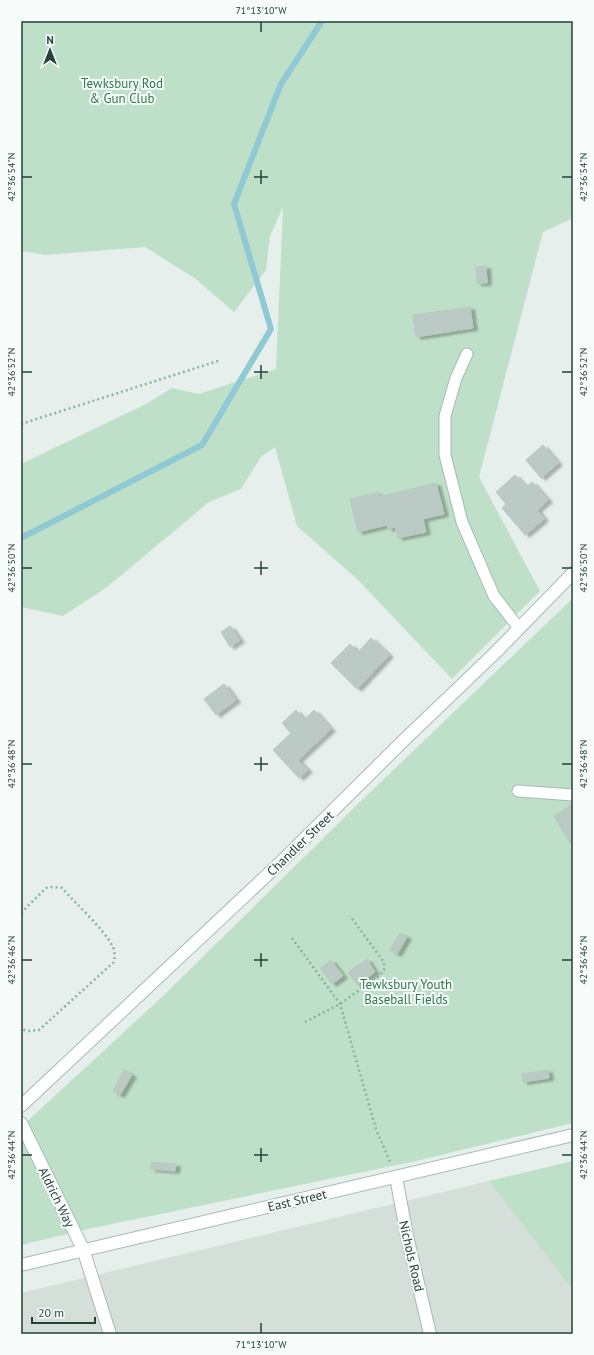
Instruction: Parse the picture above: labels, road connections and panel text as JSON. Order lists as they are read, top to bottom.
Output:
{
  "streets": {
    "street": [
      "Chandler Street",
      "Aldrich Way",
      "East Street",
      "Nichols Road"
    ]
  },
  "crossings": [
    ["Aldrich Way", "East Street"],
    ["East Street", "Nichols Road"]
  ],
  "parks": ["Tewksbury Rod & Gun Club", "Tewksbury Youth Baseball Fields"],
  "scale_bar": "20 m",
  "north": "top",
  "coordinates": [
    "71°13'10\"W",
    "42°36'54\"N",
    "42°36'52\"N",
    "42°36'50\"N",
    "42°36'48\"N",
    "42°36'46\"N",
    "42°36'44\"N"
  ]
}
